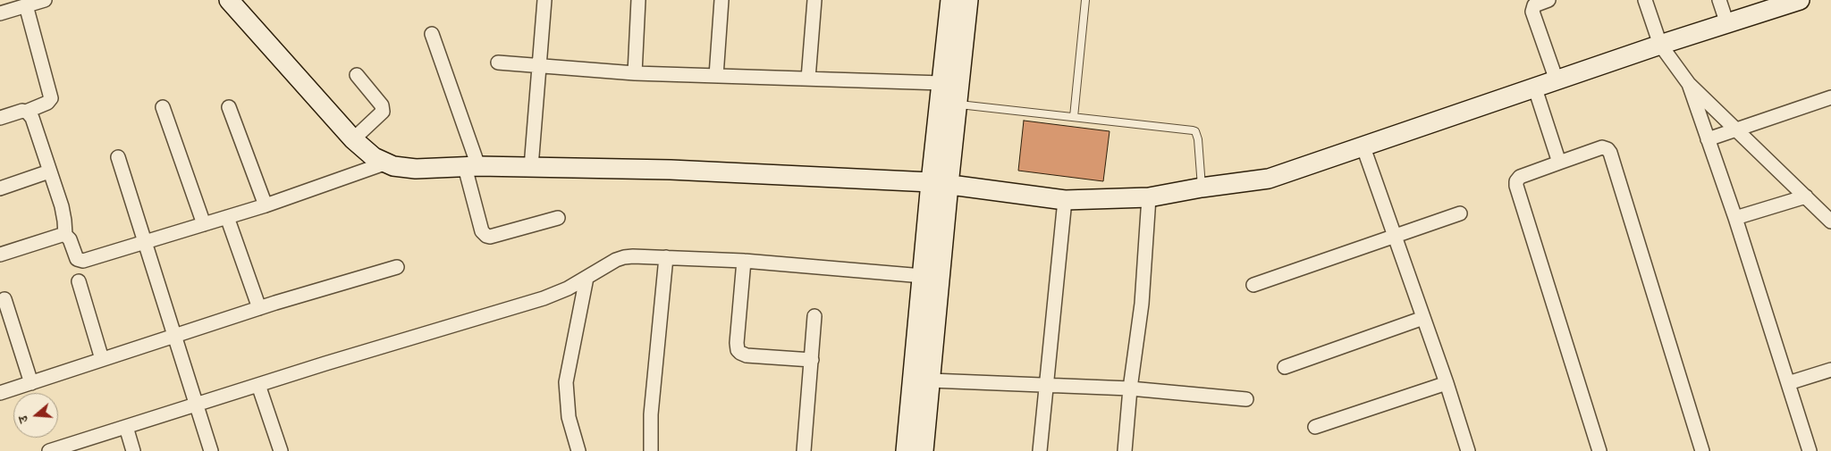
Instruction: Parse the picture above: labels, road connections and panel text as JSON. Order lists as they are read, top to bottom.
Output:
{
  "north": "left"
}
